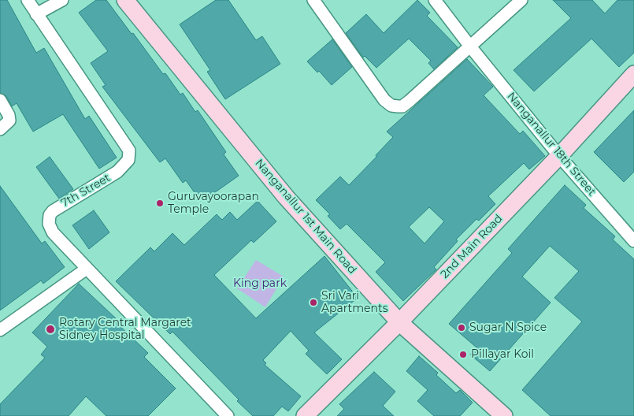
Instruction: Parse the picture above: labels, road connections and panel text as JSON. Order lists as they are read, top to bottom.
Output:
{
  "streets": {
    "street": [
      "Nanganallur 18th Street",
      "7th Street",
      "Nanganallur 1st Main Road",
      "2nd Main Road"
    ]
  },
  "crossings": [
    ["Nanganallur 18th Street", "2nd Main Road"],
    ["Nanganallur 1st Main Road", "2nd Main Road"]
  ],
  "parks": ["King park"],
  "places": [
    "Guruvayoorapan Temple",
    "Sri Vari Apartments",
    "Sugar N Spice",
    "Rotary Central Margaret Sidney Hospital",
    "Pillayar Koil"
  ]
}
